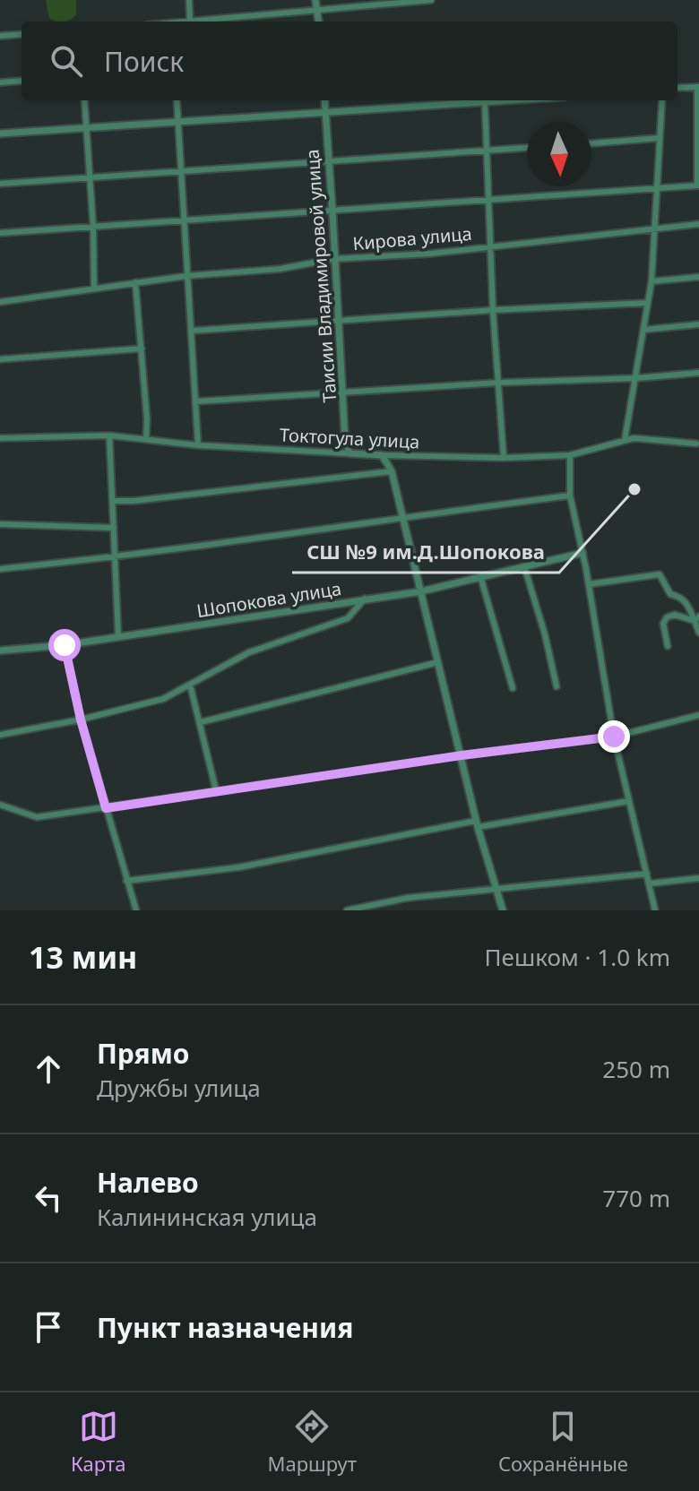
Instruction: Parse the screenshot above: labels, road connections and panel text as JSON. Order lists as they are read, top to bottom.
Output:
{
  "streets": {
    "street": [
      "Кирова улица",
      "Таисии Владимировой улица",
      "Токтогула улица",
      "Шопокова улица"
    ]
  },
  "crossings": [
    ["Кирова улица", "Таисии Владимировой улица"],
    ["Таисии Владимировой улица", "Токтогула улица"]
  ],
  "places": ["СШ №9 им.Д.Шопокова"],
  "north": "bottom",
  "page": {
    "search": "Поиск",
    "heading": ["13 мин", "Пешком · 1.0 km"],
    "list": [
      ["Прямо", "Дружбы улица", "250 m"],
      ["Налево", "Калининская улица", "770 m"],
      "Пункт назначения"
    ],
    "nav": ["Карта", "Маршрут", "Сохранённые"]
  }
}
